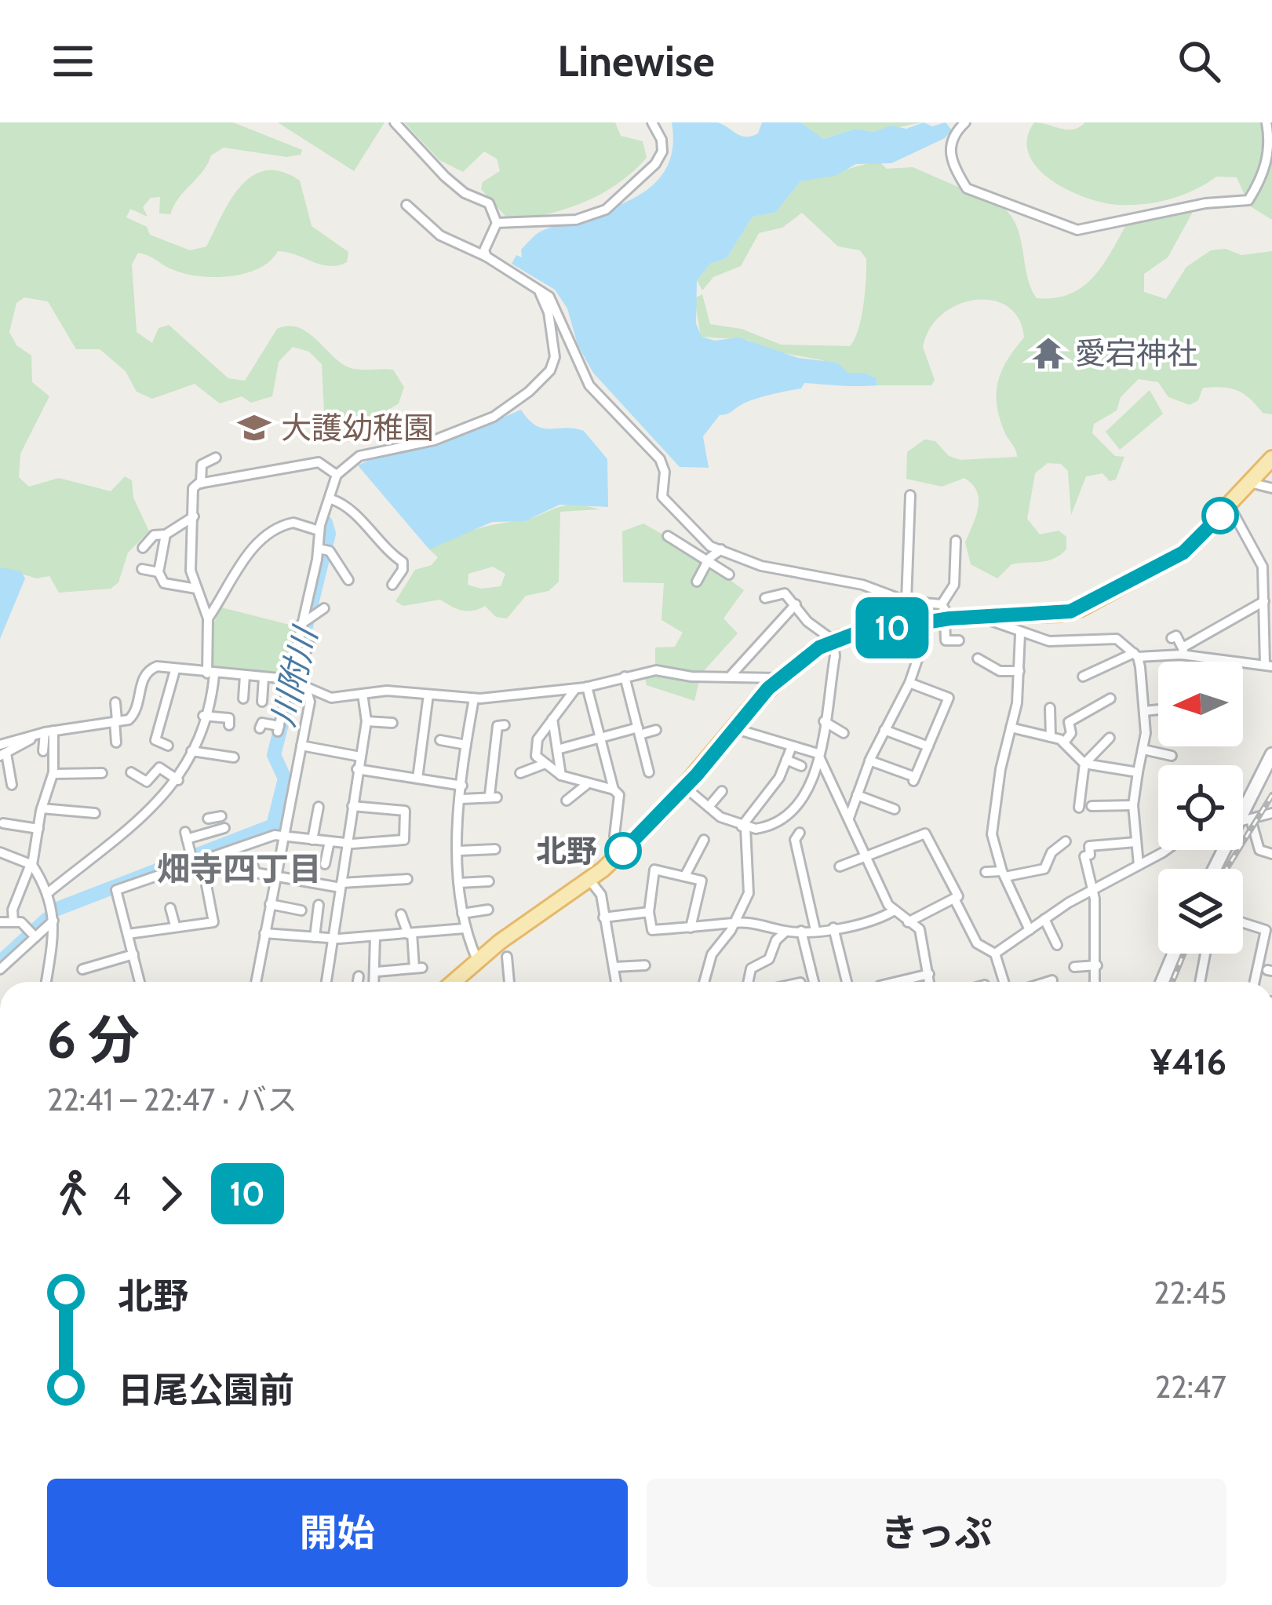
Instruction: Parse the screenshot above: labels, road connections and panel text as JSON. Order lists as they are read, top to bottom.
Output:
{
  "districts": ["畑寺四丁目"],
  "water": ["川附川"],
  "places": {
    "temple": ["愛宕神社"],
    "school or university": ["大護幼稚園"],
    "other": ["北野"]
  },
  "lines": ["bus line 10"],
  "north": "left",
  "page": {
    "header": "Linewise",
    "on_map": "10",
    "heading": ["6 分", "22:41 – 22:47 · バス", "¥416"],
    "legs": ["4", "10"],
    "list": [
      {
        "name": "北野",
        "value": "22:45"
      },
      {
        "name": "日尾公園前",
        "value": "22:47"
      }
    ],
    "buttons": ["開始", "きっぷ"]
  }
}
